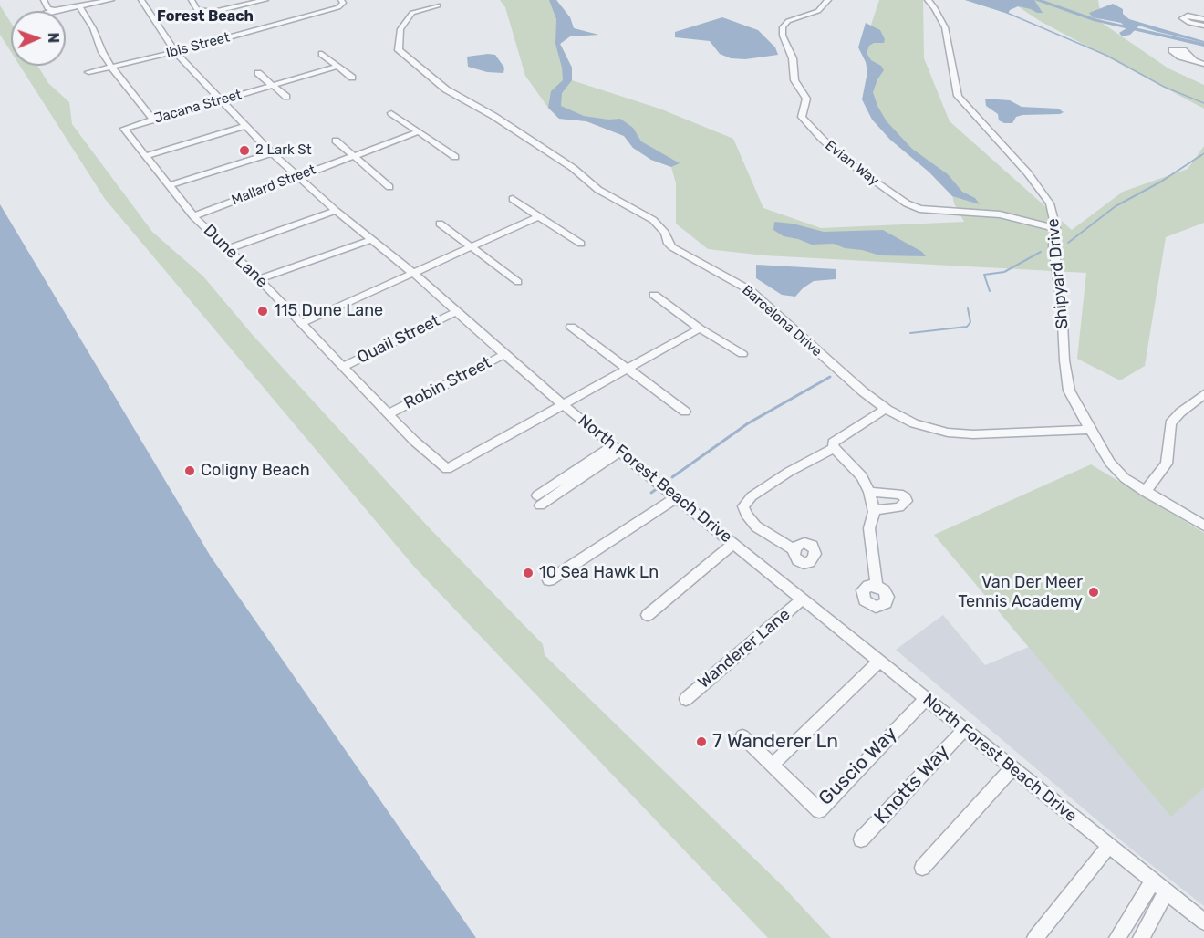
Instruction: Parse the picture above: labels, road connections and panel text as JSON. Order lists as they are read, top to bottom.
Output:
{
  "streets": {
    "street": [
      "Ibis Street",
      "Jacana Street",
      "Evian Way",
      "Mallard Street",
      "Dune Lane",
      "Shipyard Drive",
      "Barcelona Drive",
      "Quail Street",
      "Robin Street",
      "North Forest Beach Drive",
      "Wanderer Lane",
      "Guscio Way",
      "Knotts Way"
    ]
  },
  "crossings": [
    ["Ibis Street", "North Forest Beach Drive"],
    ["Jacana Street", "Dune Lane"],
    ["Jacana Street", "North Forest Beach Drive"],
    ["Evian Way", "Shipyard Drive"],
    ["Mallard Street", "Dune Lane"],
    ["Mallard Street", "North Forest Beach Drive"],
    ["Dune Lane", "Quail Street"],
    ["Dune Lane", "Robin Street"],
    ["Dune Lane", "North Forest Beach Drive"],
    ["Shipyard Drive", "Barcelona Drive"],
    ["Quail Street", "North Forest Beach Drive"],
    ["Robin Street", "North Forest Beach Drive"],
    ["North Forest Beach Drive", "Wanderer Lane"],
    ["North Forest Beach Drive", "Guscio Way"],
    ["North Forest Beach Drive", "Knotts Way"]
  ],
  "districts": ["Forest Beach"],
  "places": [
    "2 Lark St",
    "115 Dune Lane",
    "Coligny Beach",
    "10 Sea Hawk Ln",
    "Van Der Meer Tennis Academy",
    "7 Wanderer Ln"
  ],
  "north": "right"
}
